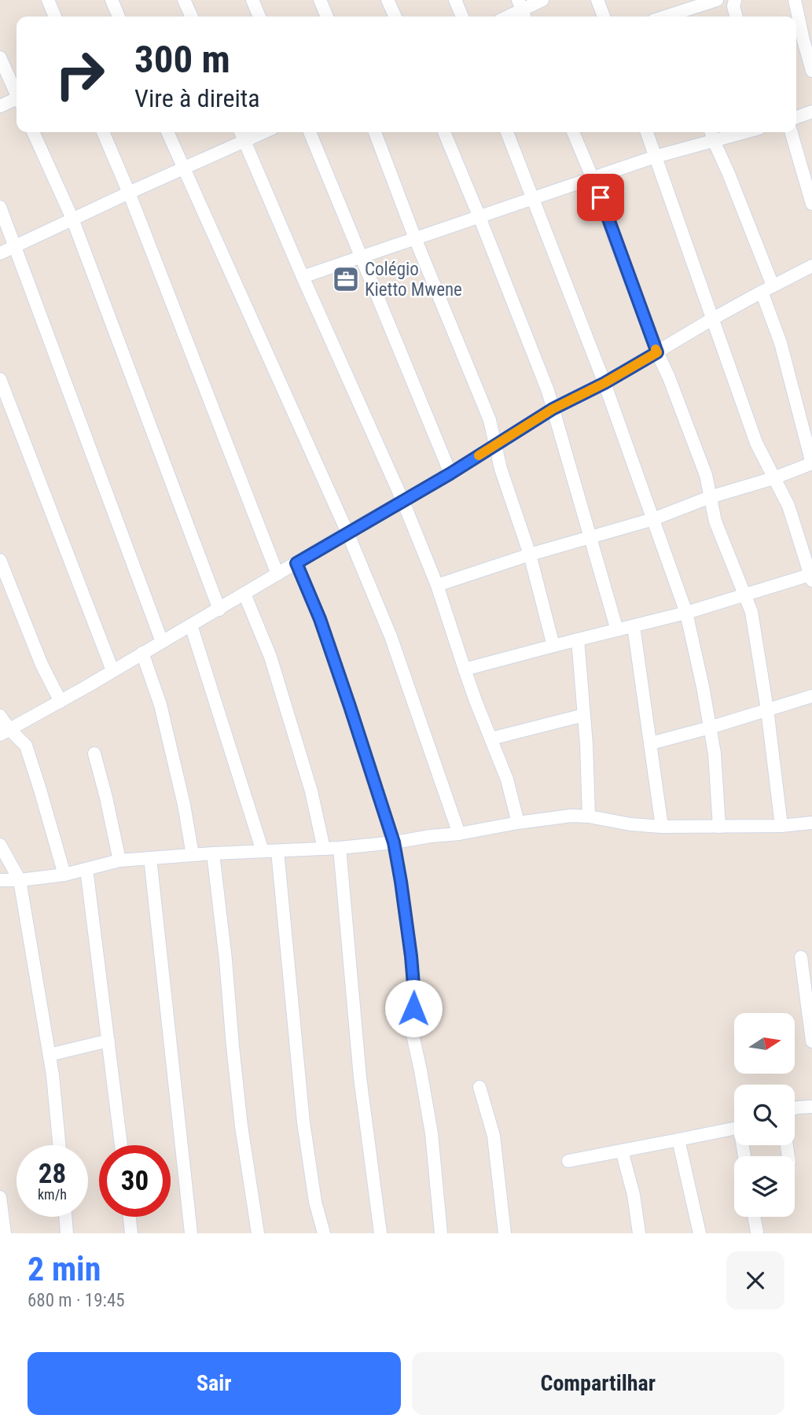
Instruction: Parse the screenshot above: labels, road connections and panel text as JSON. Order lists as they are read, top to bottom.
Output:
{
  "places": {
    "office": ["Colégio Kietto Mwene"]
  },
  "north": "right",
  "page": {
    "turn": ["300 m", "Vire à direita"],
    "speed": "28 km/h",
    "limit": "30",
    "heading": ["2 min", "680 m · 19:45"],
    "buttons": ["Sair", "Compartilhar"]
  }
}
